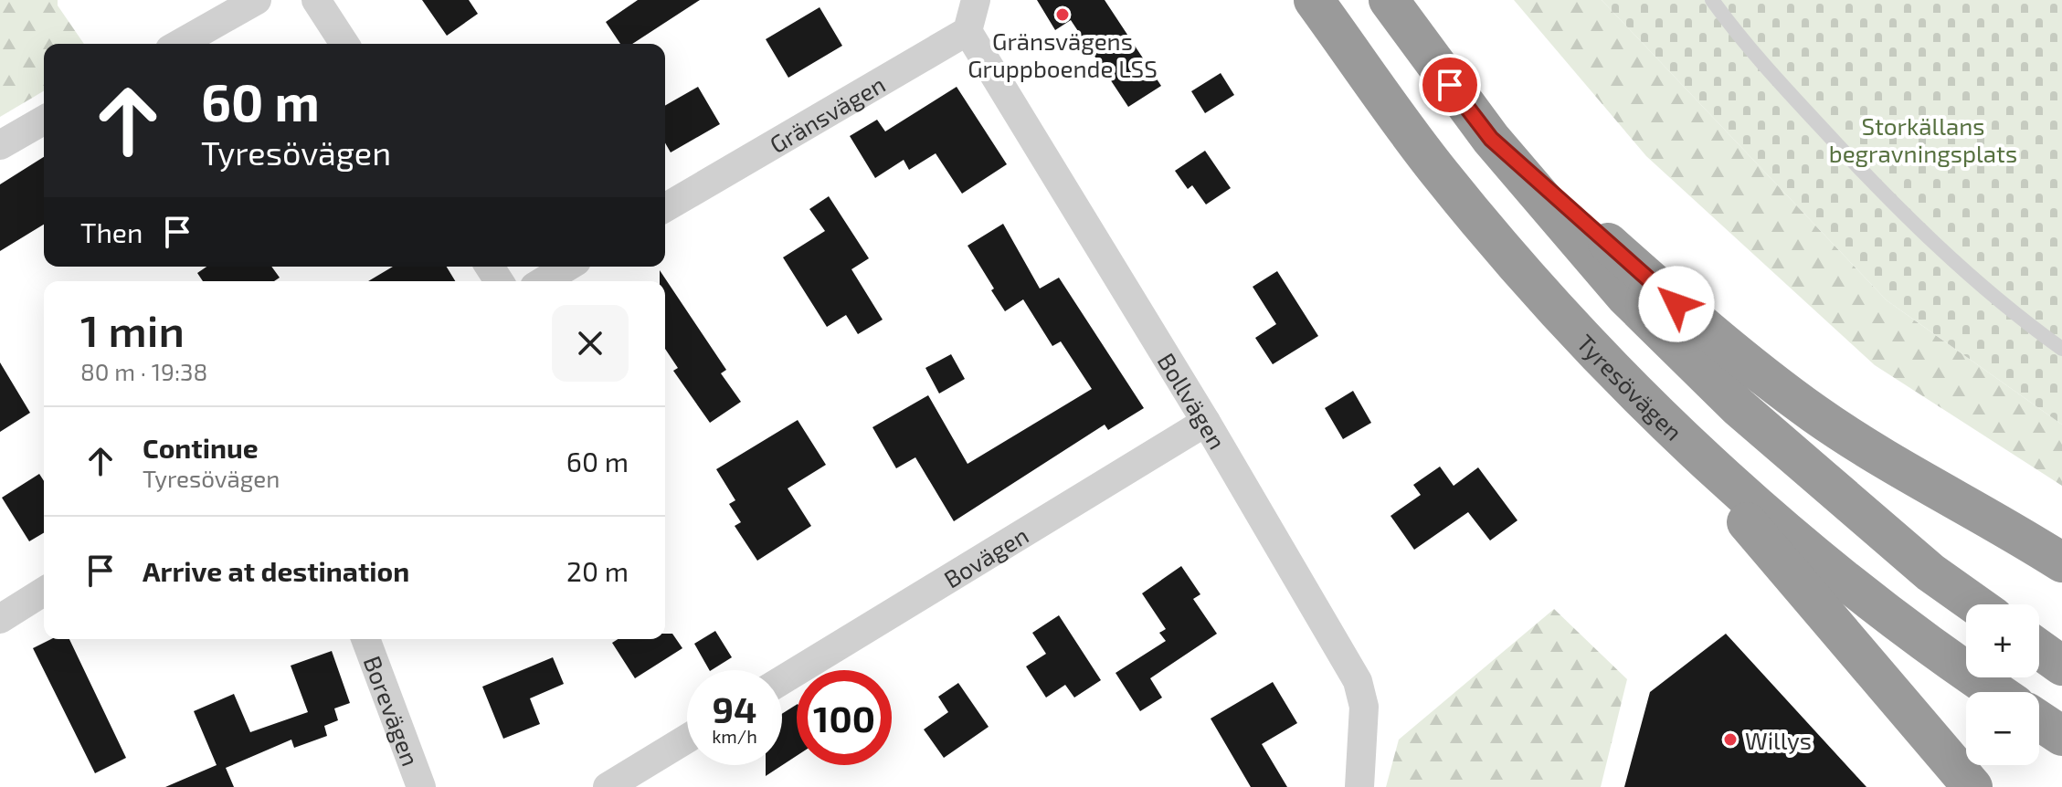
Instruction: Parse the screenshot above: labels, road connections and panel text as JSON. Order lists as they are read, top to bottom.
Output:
{
  "streets": {
    "highway": ["Tyresövägen"],
    "street": [
      "Gränsvägen",
      "Bollvägen",
      "Bovägen",
      "Borevägen"
    ]
  },
  "crossings": [
    ["Gränsvägen", "Bollvägen"],
    ["Bollvägen", "Bovägen"]
  ],
  "parks": ["Storkällans begravningsplats"],
  "places": ["Gränsvägens Gruppboende LSS", "Willys"],
  "page": {
    "turn": ["60 m", "Tyresövägen"],
    "then": "Then",
    "heading": ["1 min", "80 m · 19:38"],
    "list": [
      {
        "name": "Continue",
        "note": "Tyresövägen",
        "value": "60 m"
      },
      {
        "name": "Arrive at destination",
        "value": "20 m"
      }
    ],
    "map_buttons": ["+", "−"],
    "speed": "94 km/h",
    "limit": "100"
  }
}
